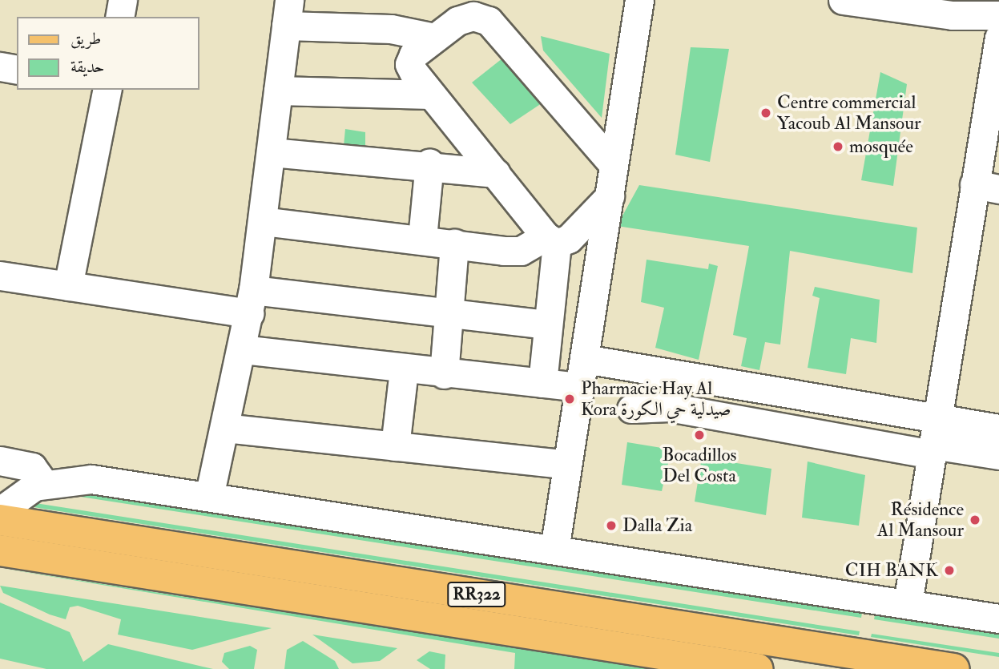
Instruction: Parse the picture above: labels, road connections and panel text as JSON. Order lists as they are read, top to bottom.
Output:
{
  "streets": {
    "main road": ["RR322"]
  },
  "places": [
    "Centre commercial Yacoub Al Mansour",
    "mosquée",
    "Pharmacie Hay Al Kora صيدلية حي الكورة",
    "Bocadillos Del Costa",
    "Résidence Al Mansour",
    "Dalla Zia",
    "CIH BANK"
  ],
  "legend": ["طريق", "حديقة"]
}
